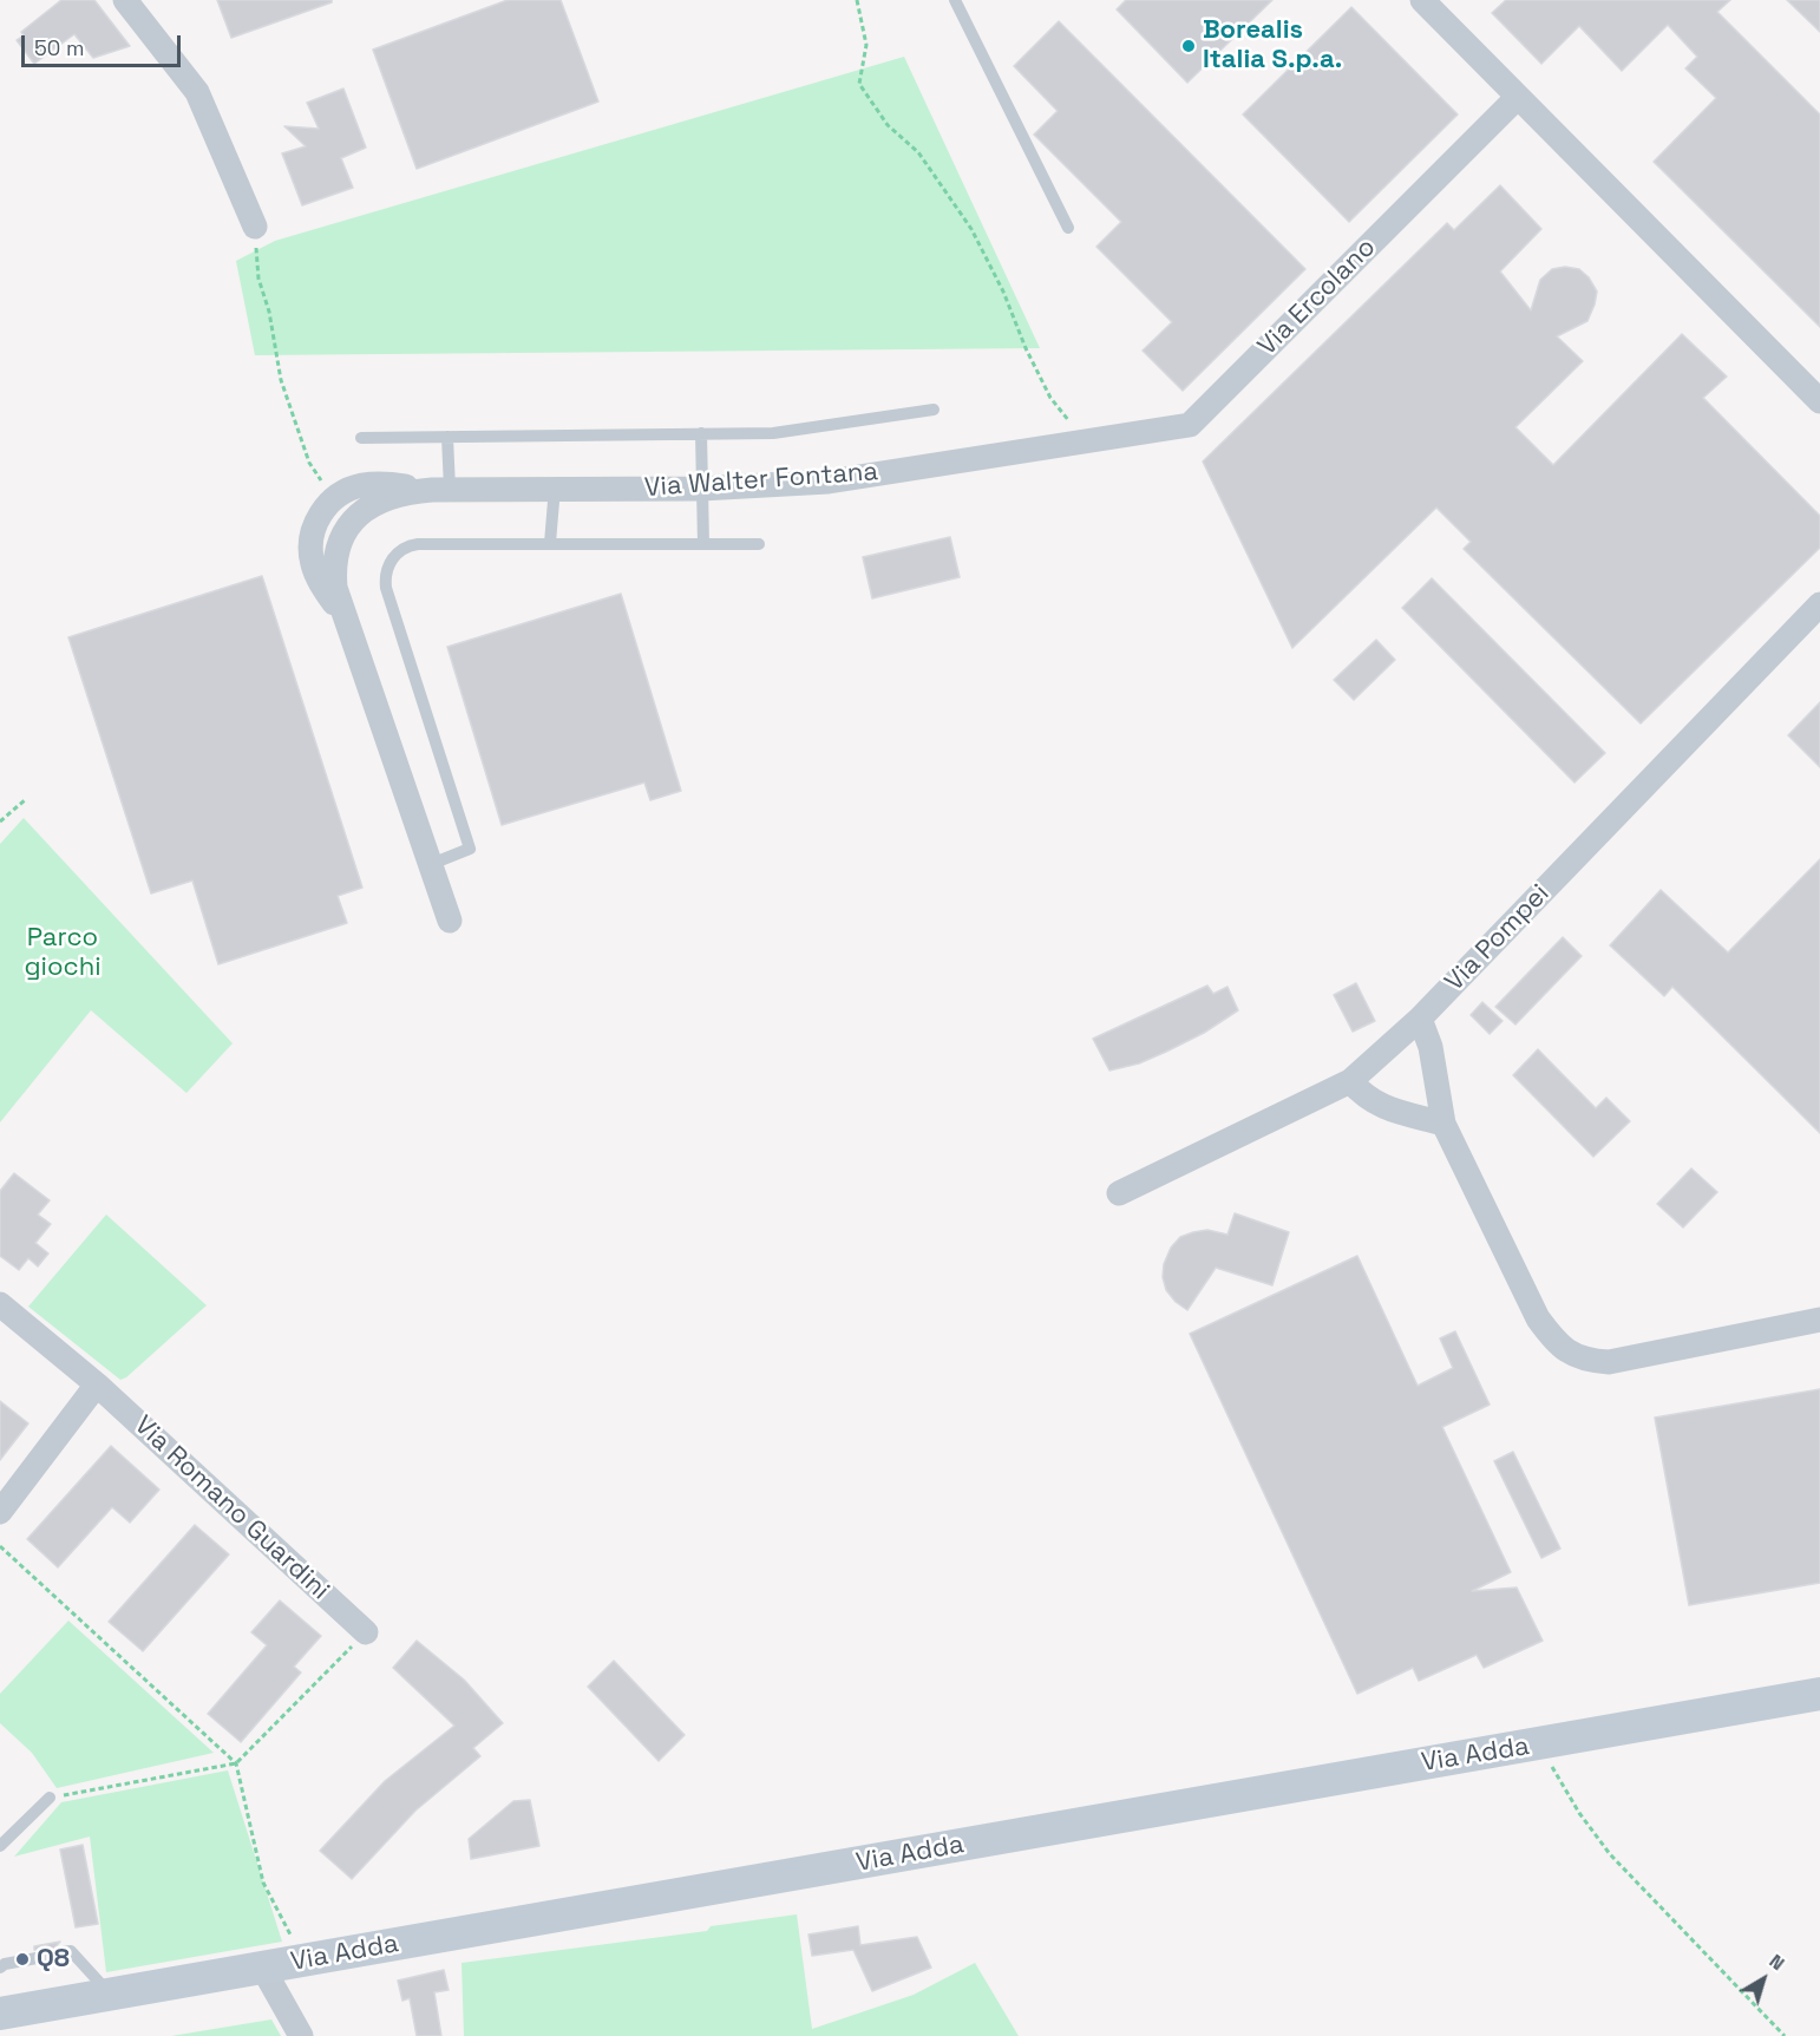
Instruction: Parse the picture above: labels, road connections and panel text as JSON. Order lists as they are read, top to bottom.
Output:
{
  "streets": {
    "main road": ["Via Adda"],
    "street": [
      "Via Ercolano",
      "Via Walter Fontana",
      "Via Pompei",
      "Via Romano Guardini"
    ]
  },
  "crossings": [
    ["Via Ercolano", "Via Walter Fontana"]
  ],
  "parks": ["Parco giochi"],
  "places": ["Borealis Italia S.p.a.", "Q8"],
  "scale_bar": "50 m",
  "north": "top right"
}
